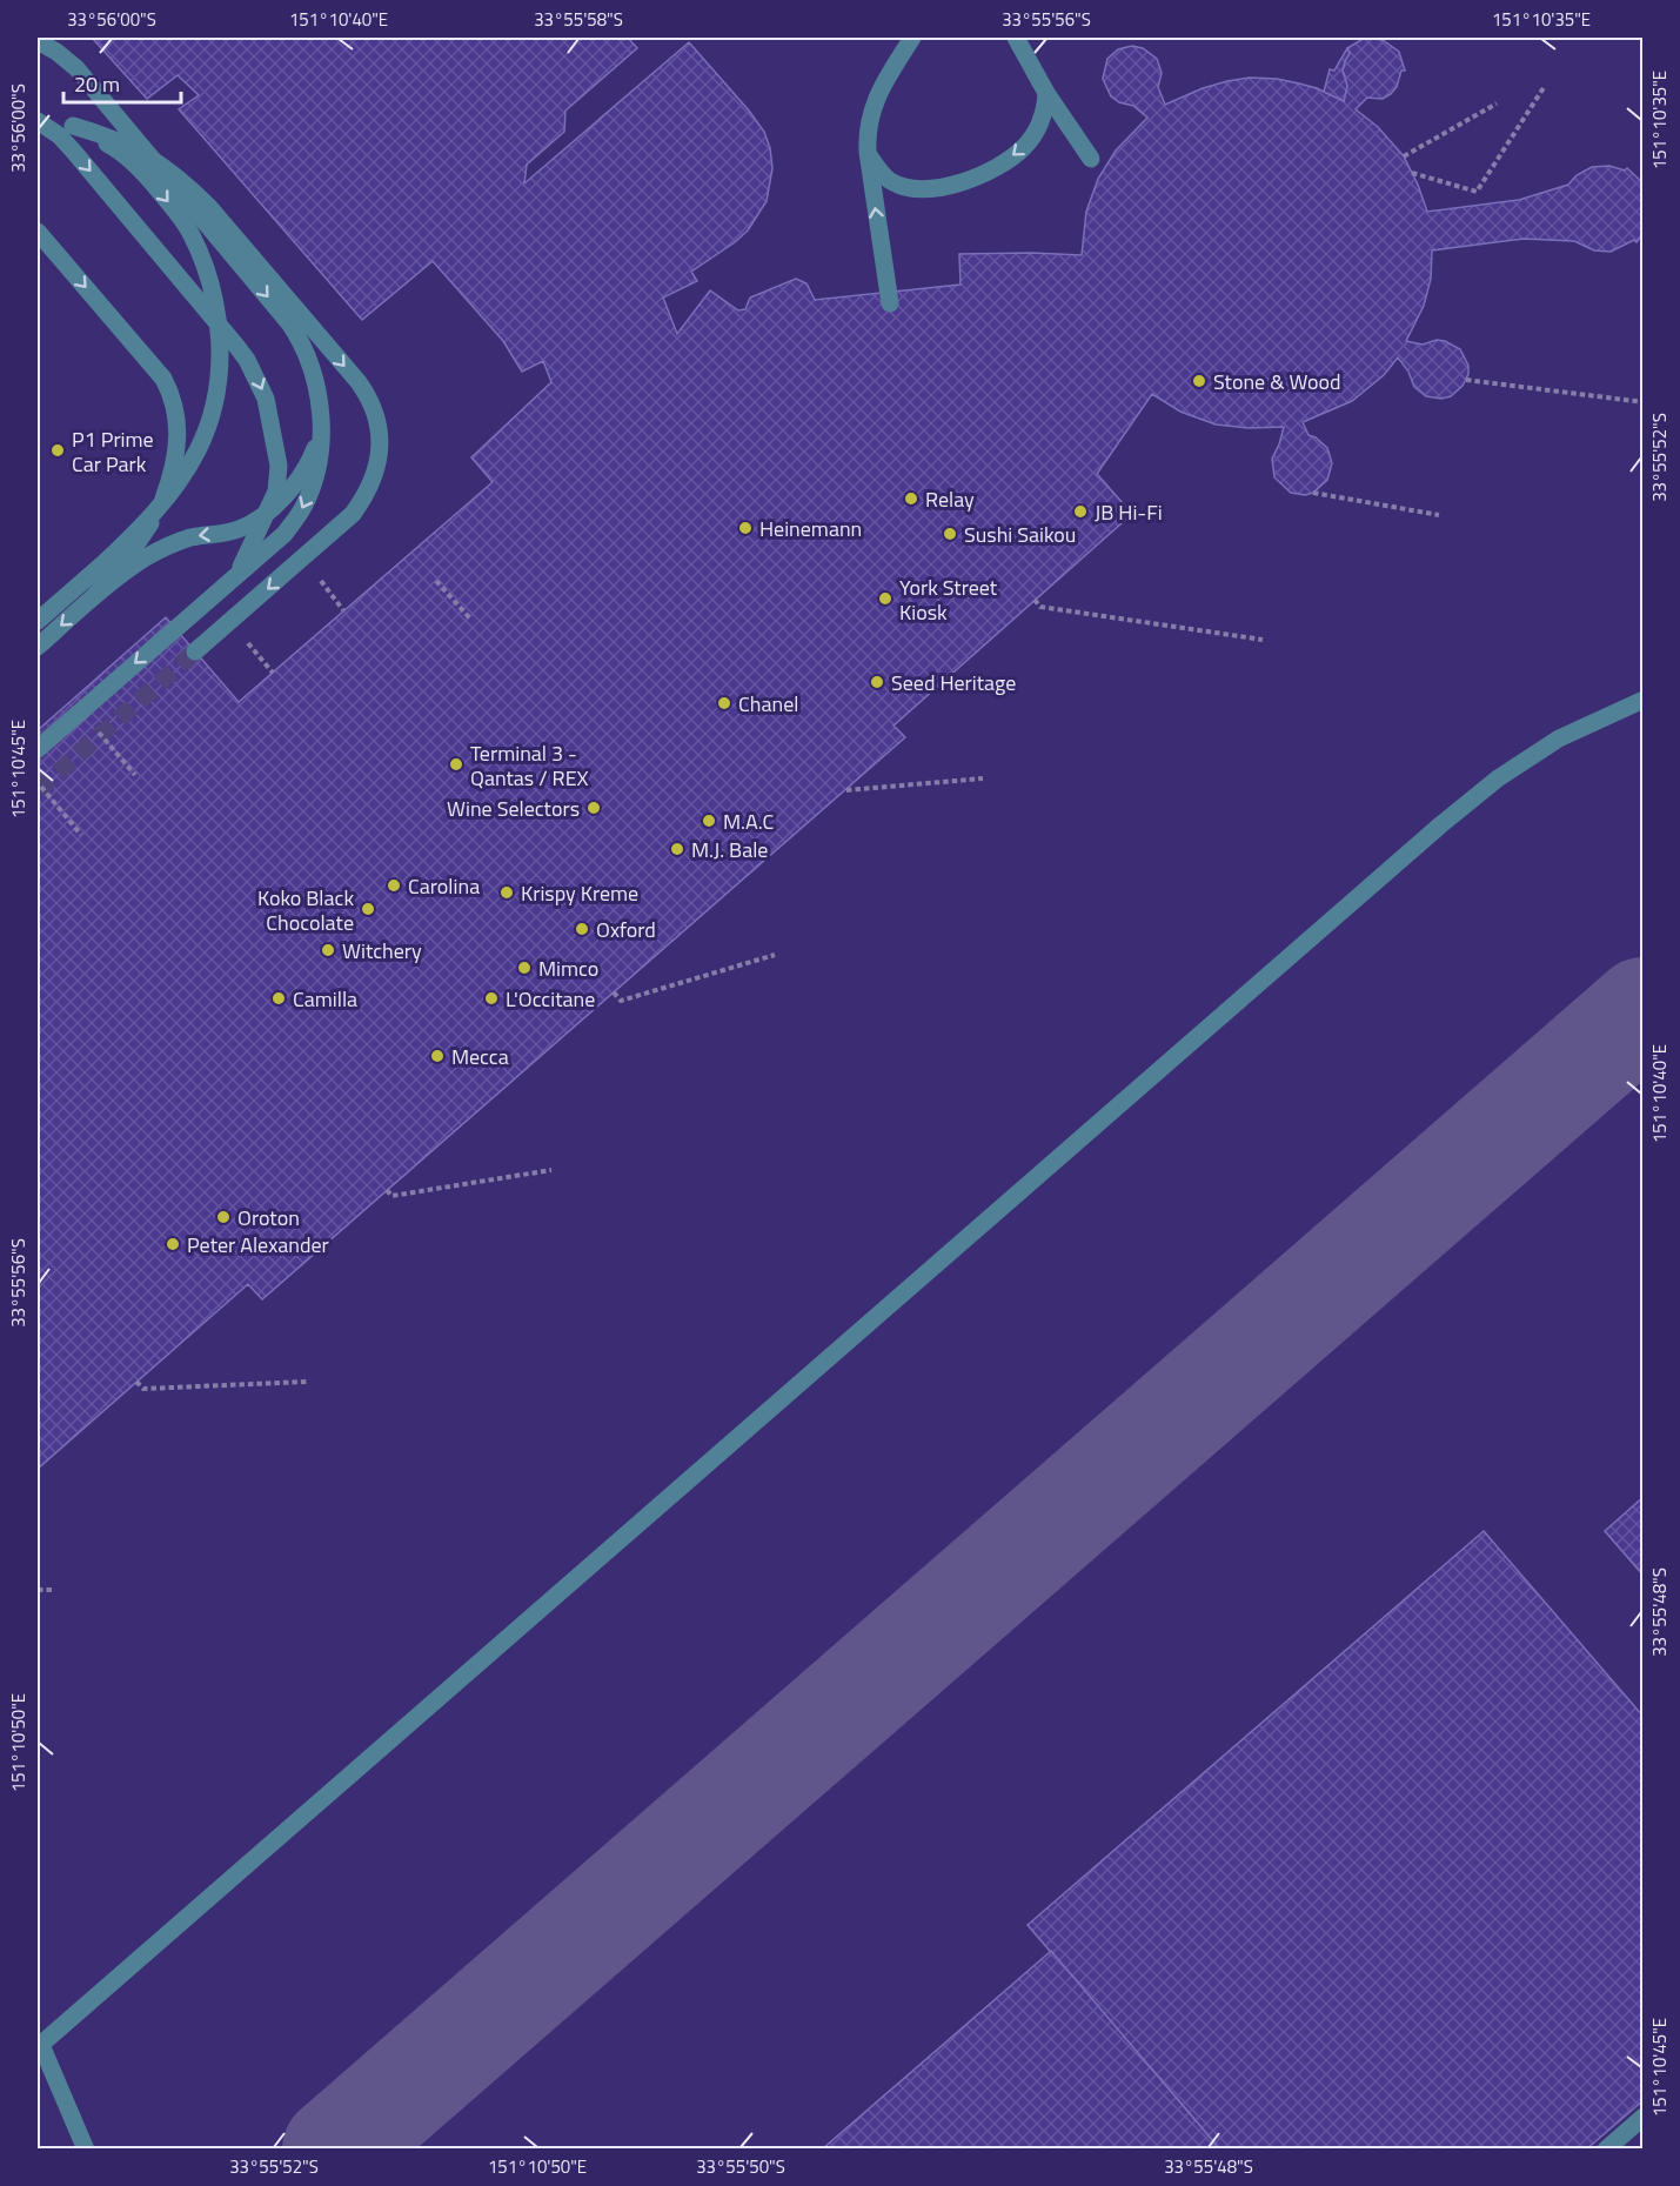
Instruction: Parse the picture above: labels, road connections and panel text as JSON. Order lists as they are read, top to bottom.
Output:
{
  "places": [
    "Stone & Wood",
    "P1 Prime Car Park",
    "Relay",
    "JB Hi-Fi",
    "Heinemann",
    "Sushi Saikou",
    "York Street Kiosk",
    "Seed Heritage",
    "Chanel",
    "Terminal 3 - Qantas / REX",
    "Wine Selectors",
    "M.A.C",
    "M.J. Bale",
    "Carolina",
    "Krispy Kreme",
    "Koko Black Chocolate",
    "Oxford",
    "Witchery",
    "Mimco",
    "Camilla",
    "L'Occitane",
    "Mecca",
    "Oroton",
    "Peter Alexander"
  ],
  "scale_bar": "20 m",
  "coordinates": [
    "33°56'00\"S",
    "151°10'40\"E",
    "33°55'58\"S",
    "33°55'56\"S",
    "151°10'35\"E",
    "33°55'52\"S",
    "151°10'45\"E",
    "33°55'48\"S",
    "151°10'50\"E",
    "33°55'50\"S"
  ]
}
